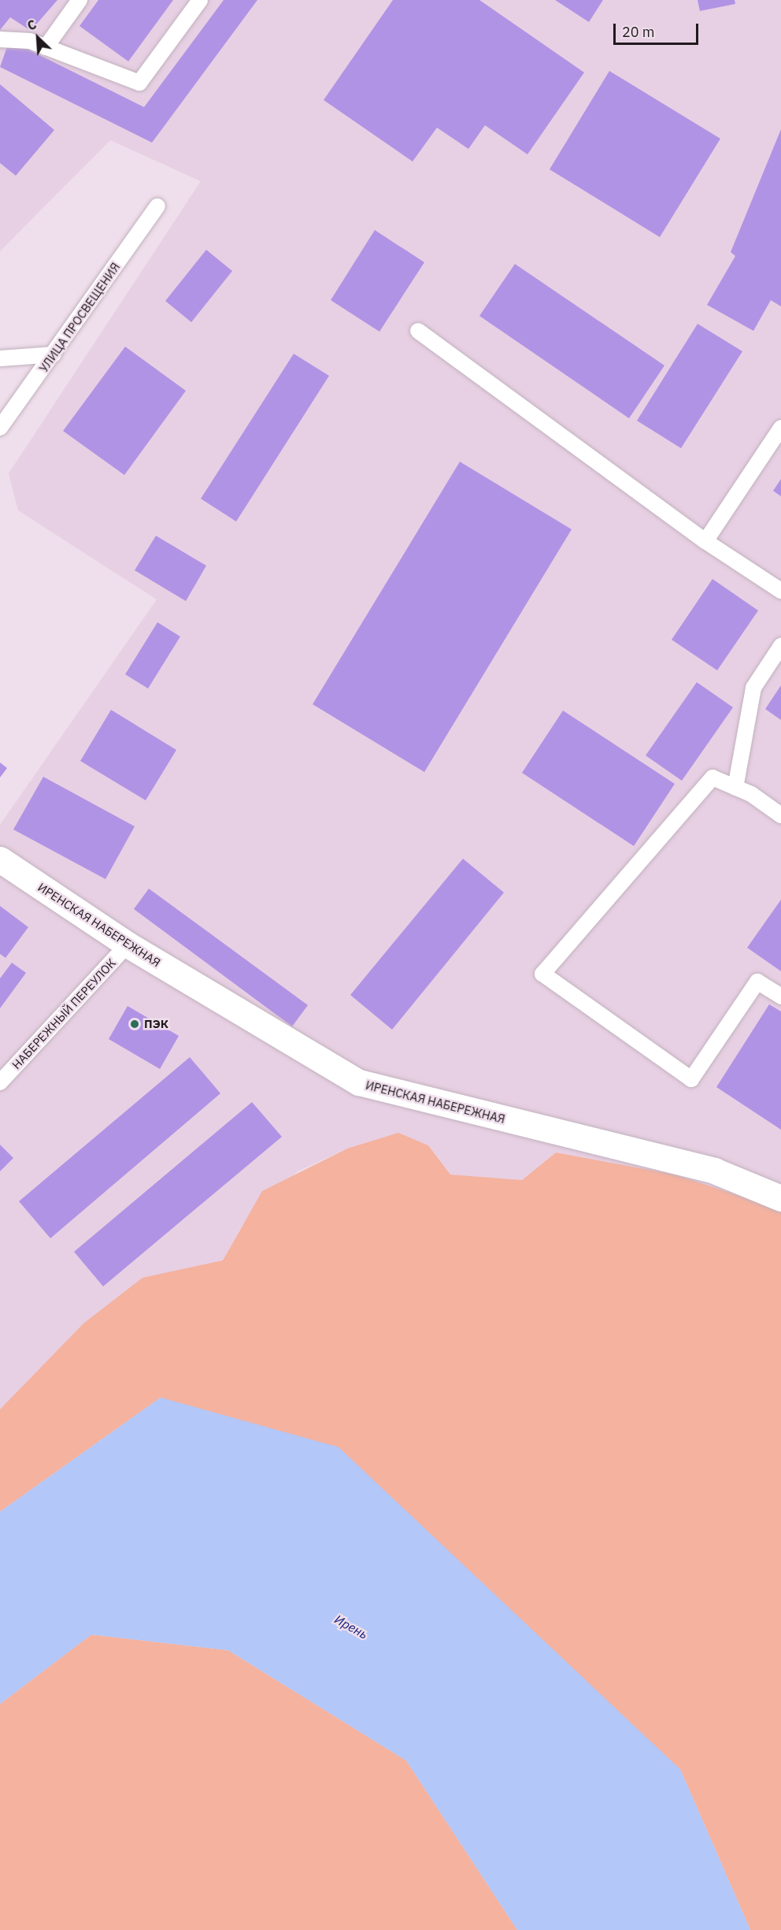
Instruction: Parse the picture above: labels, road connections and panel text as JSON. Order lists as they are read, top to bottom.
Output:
{
  "streets": {
    "street": ["ИРЕНСКАЯ НАБЕРЕЖНАЯ"],
    "lane": ["УЛИЦА ПРОСВЕЩЕНИЯ", "НАБЕРЕЖНЫЙ ПЕРЕУЛОК"]
  },
  "crossings": [
    ["ИРЕНСКАЯ НАБЕРЕЖНАЯ", "НАБЕРЕЖНЫЙ ПЕРЕУЛОК"]
  ],
  "water": ["Ирень"],
  "places": ["ПЭК"],
  "scale_bar": "20 m",
  "north": "top left"
}
